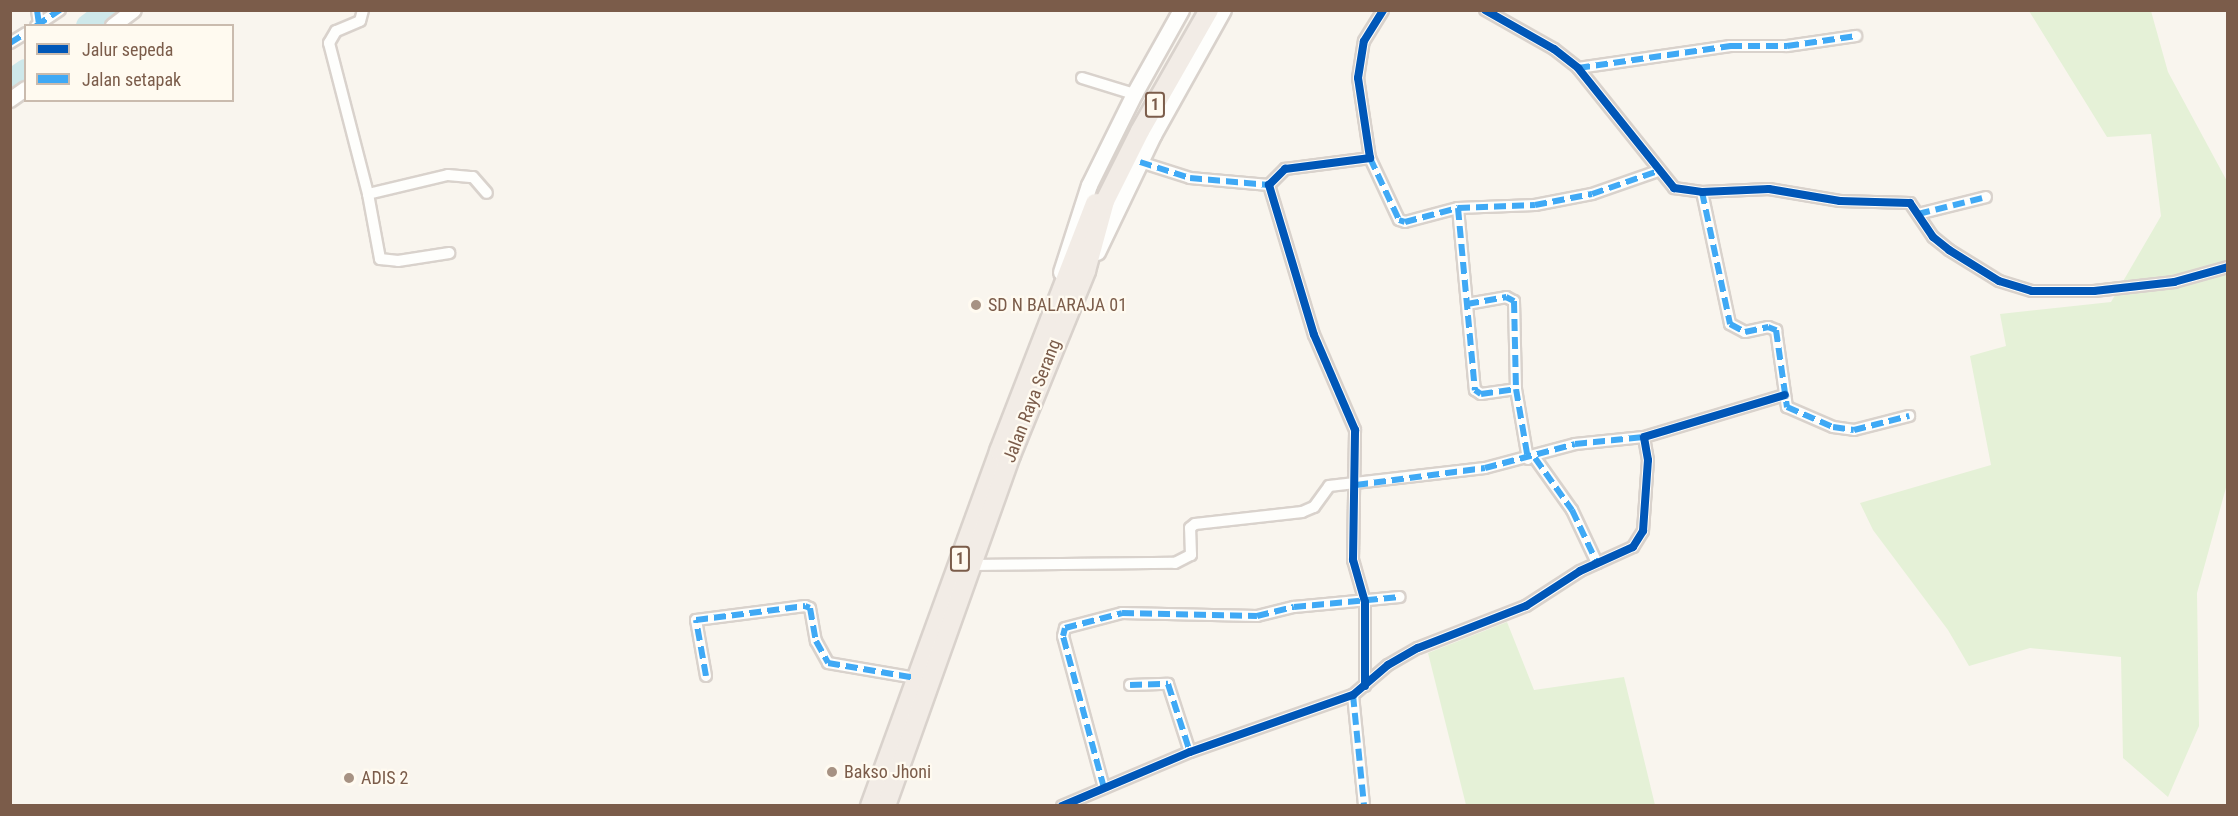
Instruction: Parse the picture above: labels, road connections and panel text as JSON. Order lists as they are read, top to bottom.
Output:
{
  "streets": {
    "highway": ["1", "Jalan Raya Serang"]
  },
  "places": ["SD N BALARAJA 01", "Bakso Jhoni", "ADIS 2"],
  "legend": ["Jalur sepeda", "Jalan setapak"]
}
